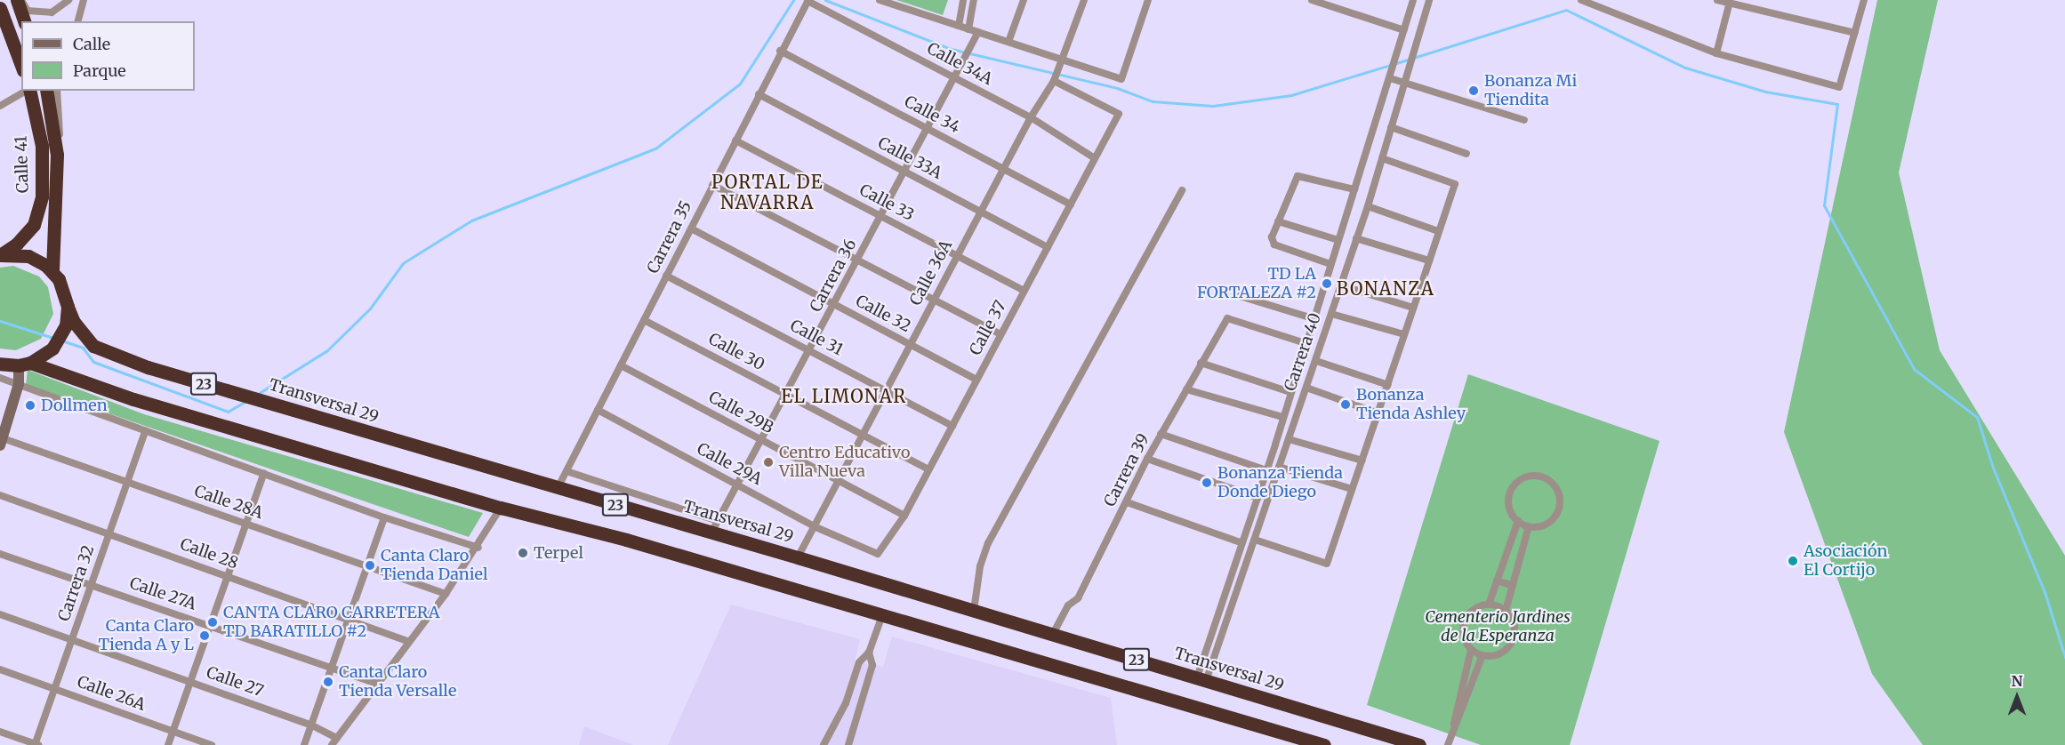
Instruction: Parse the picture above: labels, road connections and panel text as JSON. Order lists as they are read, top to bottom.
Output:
{
  "streets": {
    "highway": ["Calle 41", "23", "Transversal 29"],
    "street": [
      "Calle 34A",
      "Calle 34",
      "Calle 33A",
      "Calle 33",
      "Carrera 35",
      "Calle 36A",
      "Carrera 36",
      "Calle 32",
      "Calle 37",
      "Calle 31",
      "Calle 30",
      "Carrera 40",
      "Calle 29B",
      "Calle 29A",
      "Carrera 39",
      "Calle 28A",
      "Calle 28",
      "Carrera 32",
      "Calle 27A",
      "Calle 27",
      "Calle 26A"
    ]
  },
  "crossings": [
    ["Calle 34A", "Carrera 35"],
    ["Calle 34A", "Calle 36A"],
    ["Calle 34A", "Carrera 36"],
    ["Calle 34A", "Calle 37"],
    ["Calle 34", "Carrera 35"],
    ["Calle 34", "Calle 36A"],
    ["Calle 34", "Carrera 36"],
    ["Calle 34", "Calle 37"],
    ["Calle 33A", "Carrera 35"],
    ["Calle 33A", "Calle 36A"],
    ["Calle 33A", "Carrera 36"],
    ["Calle 33A", "Calle 37"],
    ["Calle 41", "23"],
    ["Calle 33", "Carrera 35"],
    ["Calle 33", "Calle 36A"],
    ["Calle 33", "Carrera 36"],
    ["Calle 33", "Calle 37"],
    ["Carrera 35", "Calle 32"],
    ["Carrera 35", "Calle 31"],
    ["Carrera 35", "Calle 30"],
    ["Carrera 35", "Transversal 29"],
    ["Carrera 35", "Calle 29B"],
    ["Carrera 35", "Calle 29A"],
    ["Calle 36A", "Calle 32"],
    ["Calle 36A", "Calle 37"],
    ["Calle 36A", "Calle 31"],
    ["Calle 36A", "Calle 30"],
    ["Calle 36A", "Transversal 29"],
    ["Calle 36A", "Calle 29B"],
    ["Calle 36A", "Calle 29A"],
    ["Carrera 36", "Calle 32"],
    ["Carrera 36", "Calle 31"],
    ["Carrera 36", "Calle 30"],
    ["Carrera 36", "Transversal 29"],
    ["Carrera 36", "Calle 29B"],
    ["Carrera 36", "Calle 29A"],
    ["Calle 32", "Calle 37"],
    ["Calle 37", "Calle 31"],
    ["Calle 37", "Calle 30"],
    ["Calle 37", "Calle 29B"],
    ["Calle 37", "Calle 29A"],
    ["Carrera 40", "Transversal 29"],
    ["Carrera 40", "Carrera 39"],
    ["23", "Transversal 29"],
    ["Transversal 29", "Carrera 39"],
    ["Calle 28A", "Carrera 32"],
    ["Calle 28", "Carrera 32"],
    ["Carrera 32", "Calle 27A"],
    ["Carrera 32", "Calle 27"],
    ["Carrera 32", "Calle 26A"]
  ],
  "districts": ["PORTAL DE NAVARRA", "BONANZA", "EL LIMONAR"],
  "parks": ["Cementerio Jardines de la Esperanza"],
  "places": [
    "Bonanza Mi Tiendita",
    "TD LA FORTALEZA #2",
    "Bonanza Tienda Ashley",
    "Dollmen",
    "Centro Educativo Villa Nueva",
    "Bonanza Tienda Donde Diego",
    "Terpel",
    "Asociación El Cortijo",
    "Canta Claro Tienda Daniel",
    "CANTA CLARO CARRETERA TD BARATILLO #2",
    "Canta Claro Tienda A y L",
    "Canta Claro Tienda Versalle"
  ],
  "legend": ["Calle", "Parque"],
  "north": "top"
}
